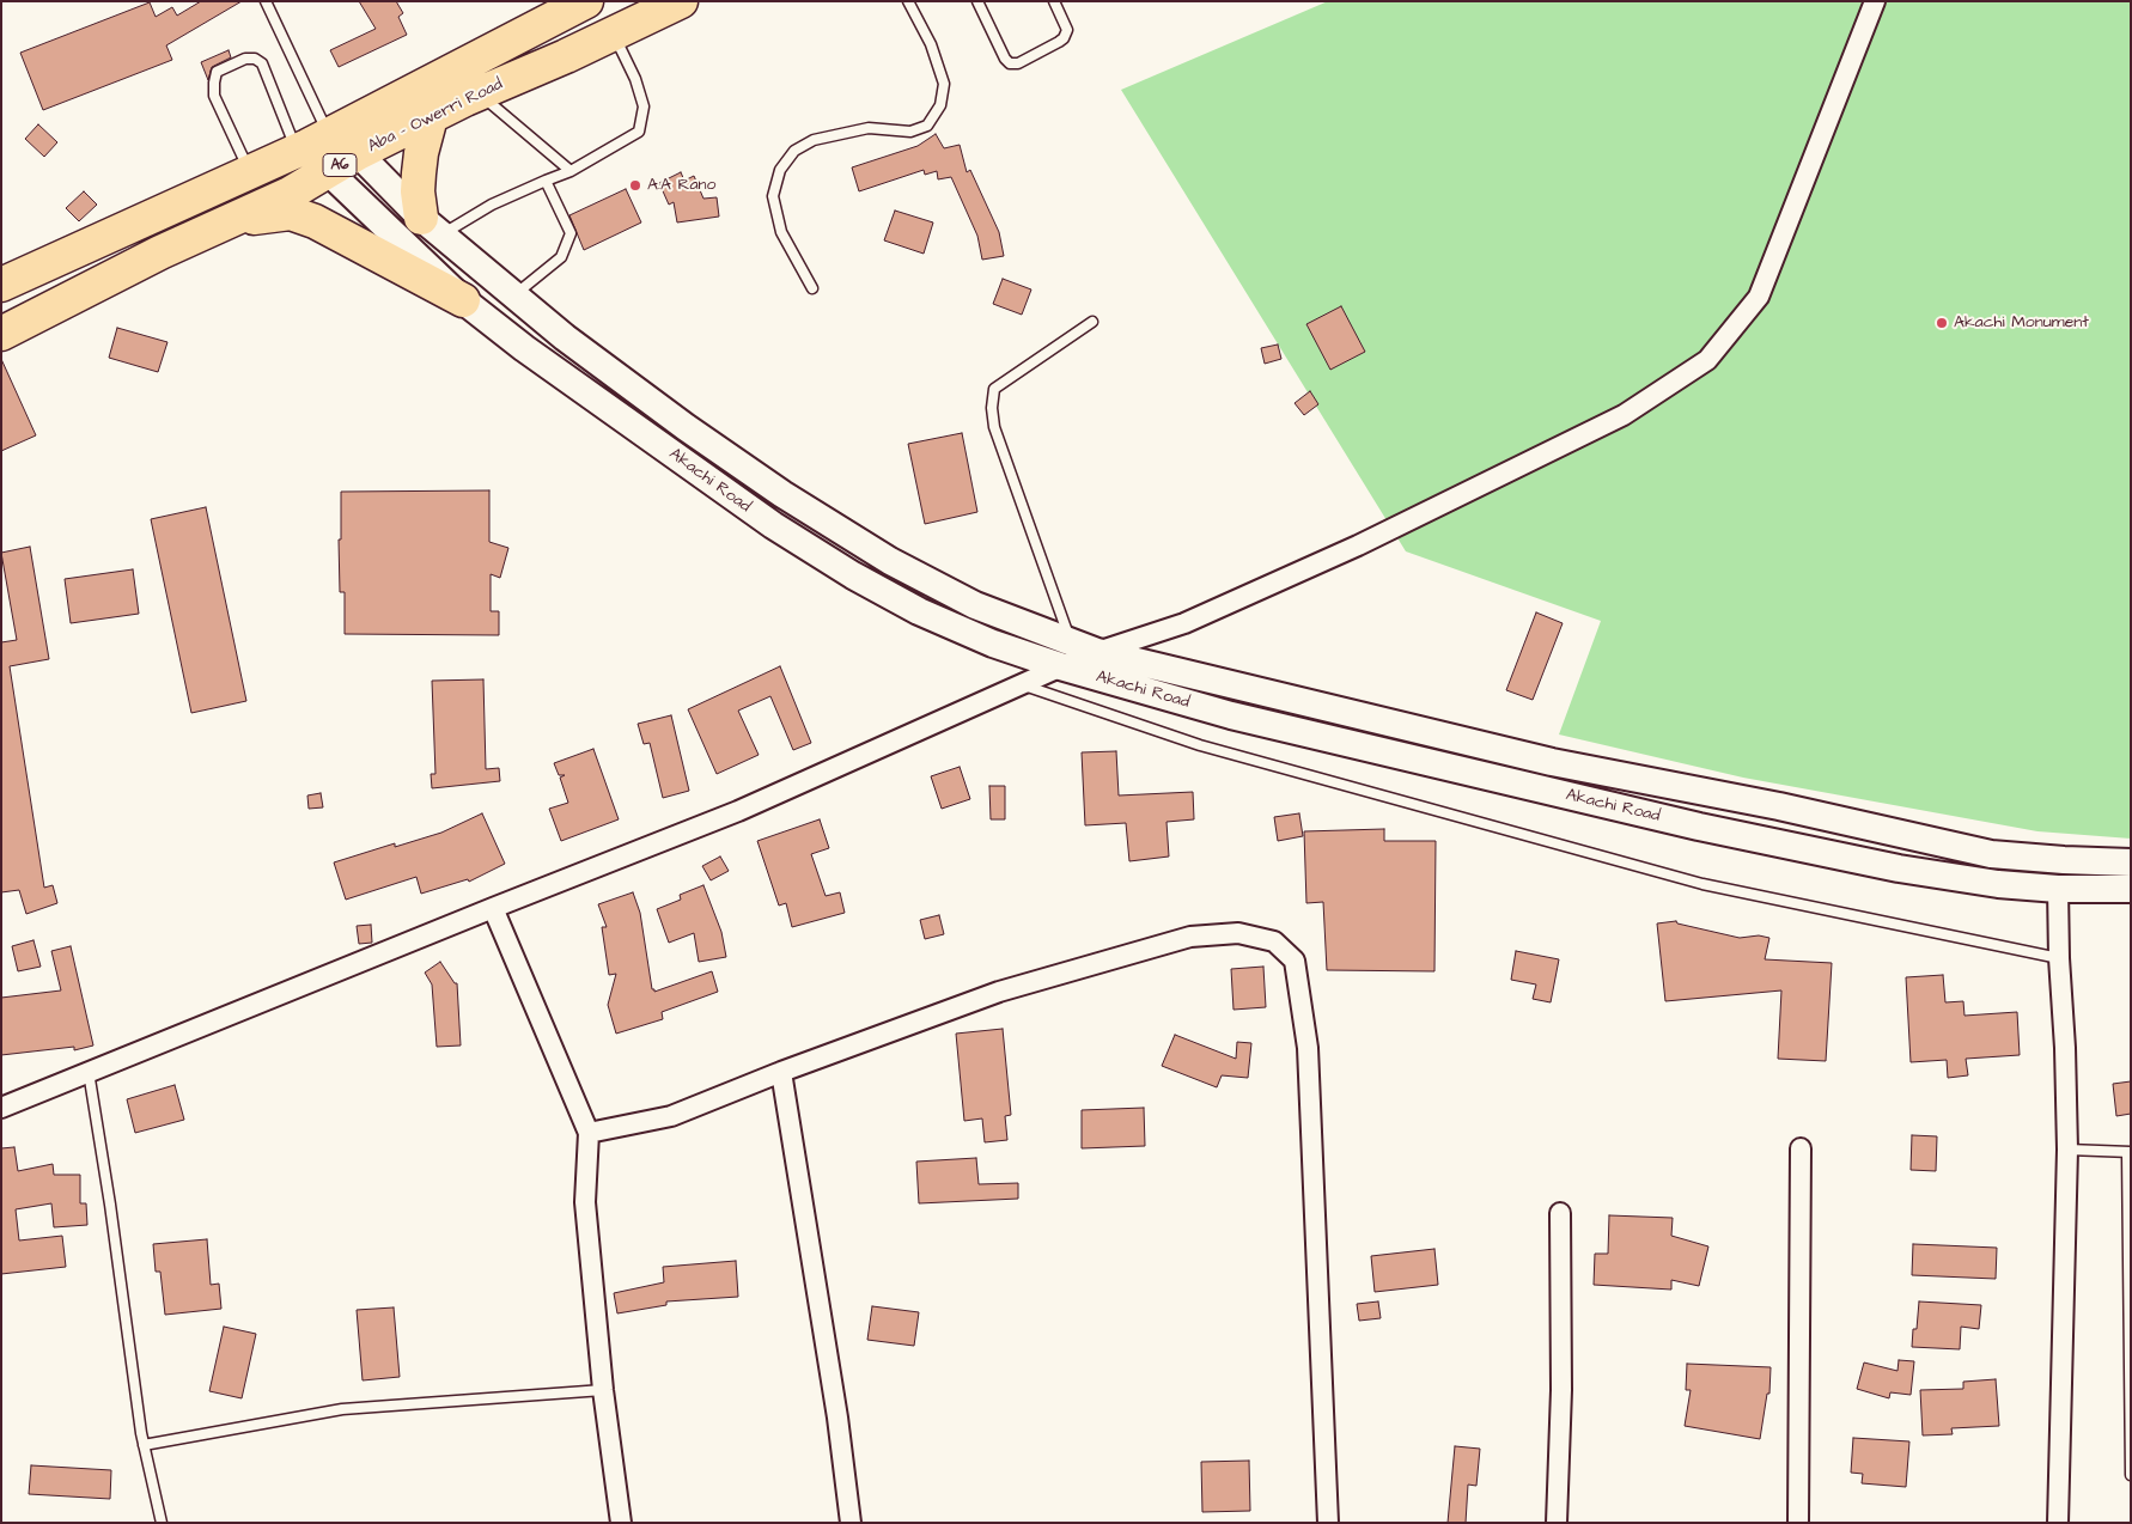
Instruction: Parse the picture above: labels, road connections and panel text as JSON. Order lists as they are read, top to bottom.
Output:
{
  "streets": {
    "highway": ["Aba - Owerri Road", "A6"],
    "main road": ["Akachi Road"]
  },
  "crossings": [
    ["Aba - Owerri Road", "Akachi Road"]
  ],
  "places": ["A.A Rano", "Akachi Monument"]
}
